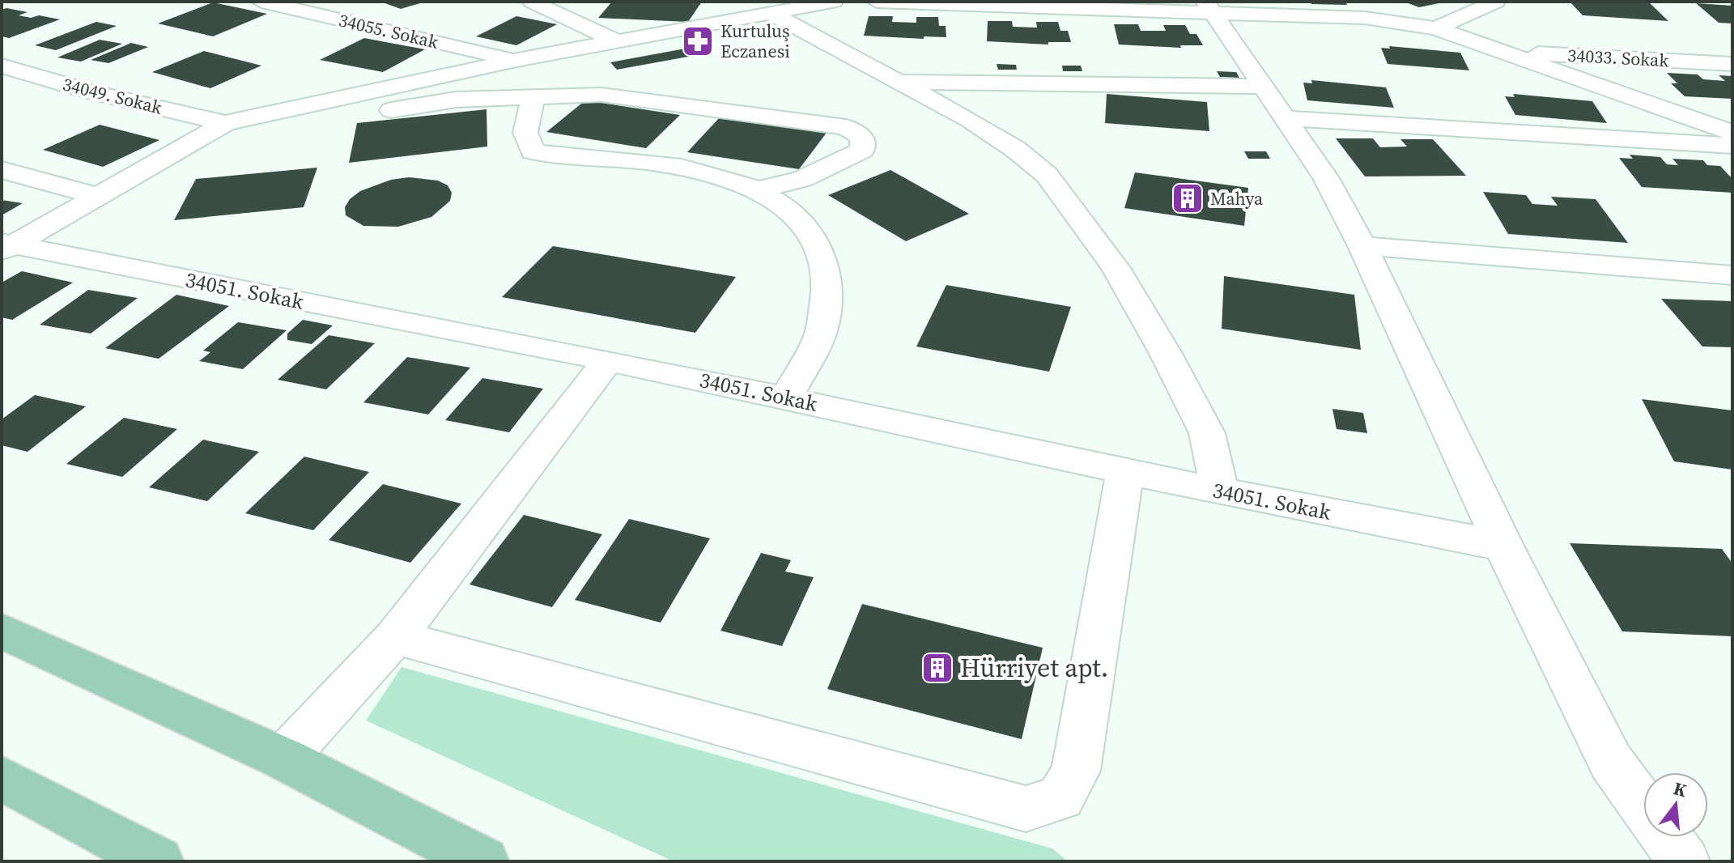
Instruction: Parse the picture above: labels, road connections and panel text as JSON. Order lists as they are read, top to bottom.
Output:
{
  "streets": {
    "street": [
      "34055. Sokak",
      "34033. Sokak",
      "34049. Sokak",
      "34051. Sokak"
    ]
  },
  "places": {
    "pharmacy": ["Kurtuluş Eczanesi"],
    "building": ["Mahya", "Hürriyet apt."]
  },
  "north": "top"
}
